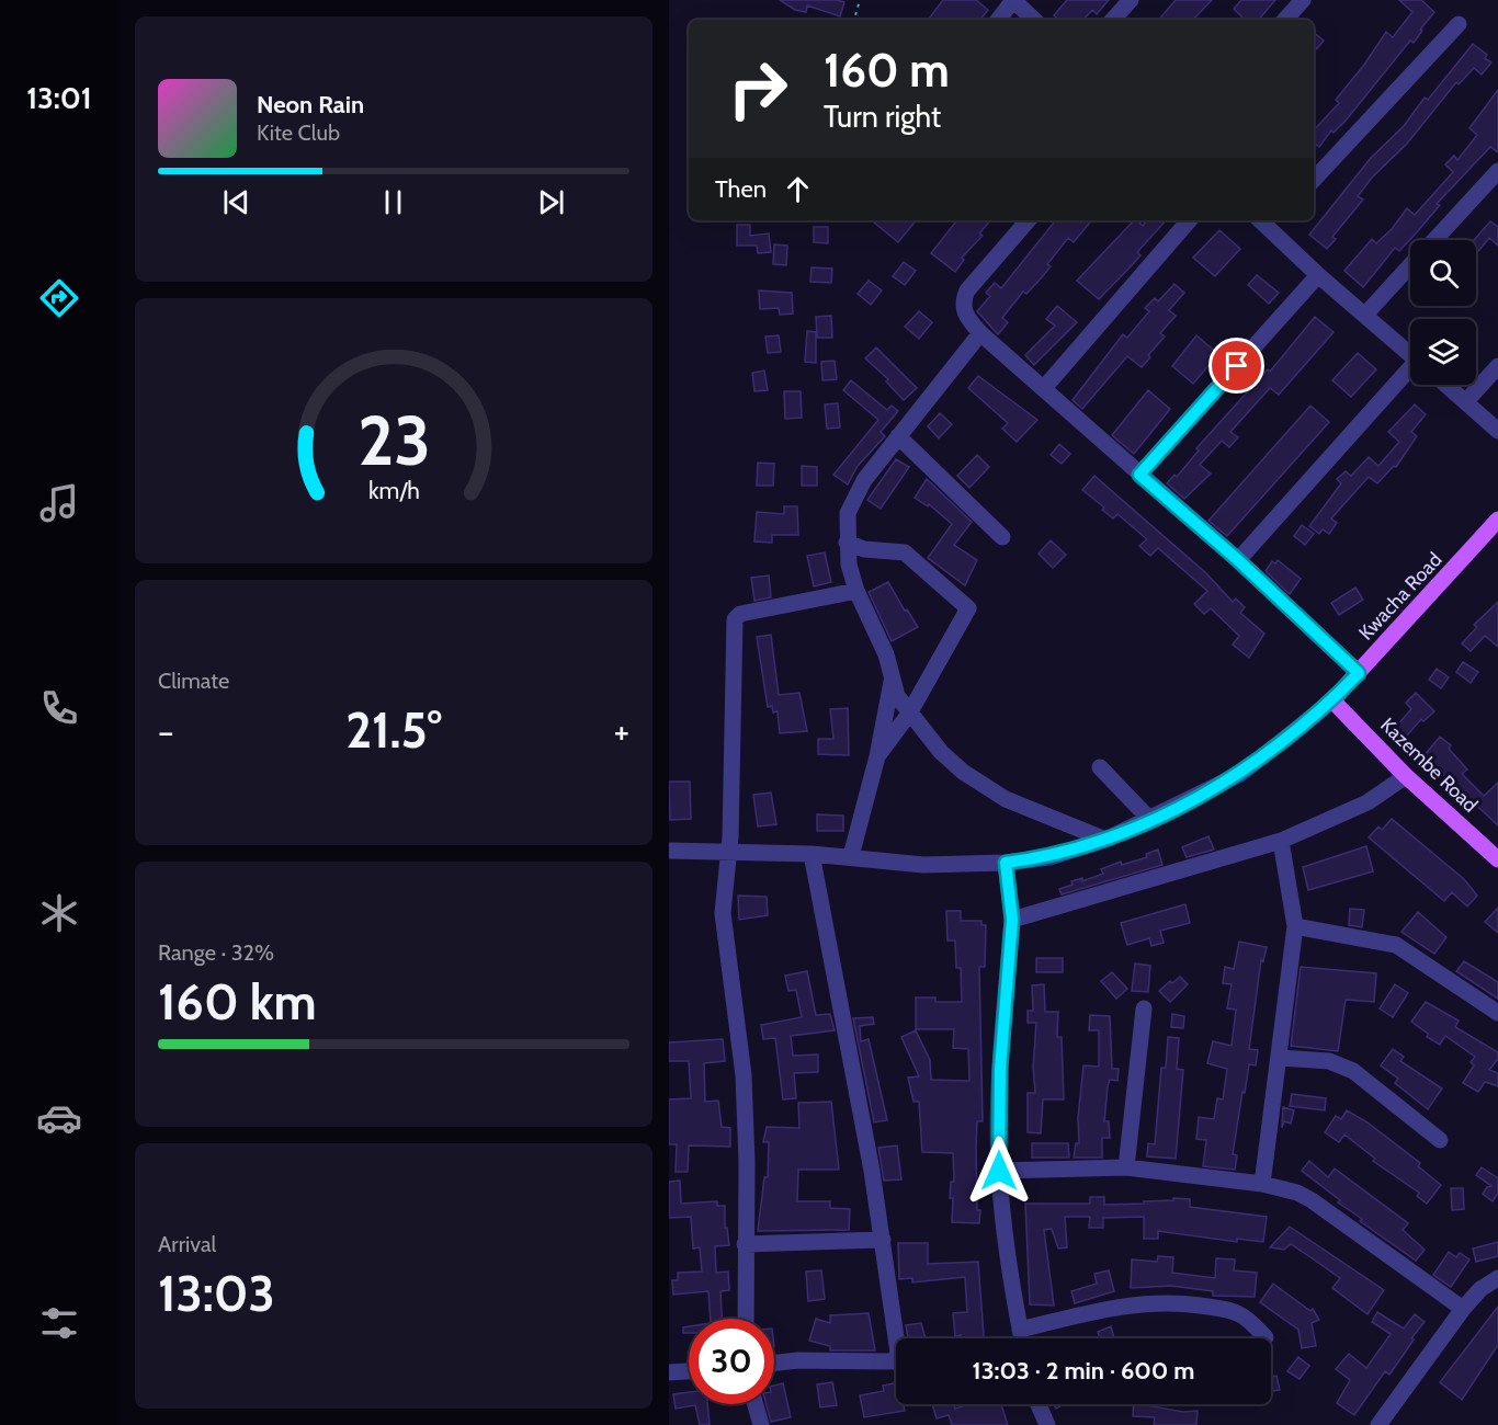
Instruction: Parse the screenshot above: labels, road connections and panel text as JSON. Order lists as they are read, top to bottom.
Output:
{
  "streets": {
    "main road": ["Kwacha Road", "Kazembe Road"]
  },
  "crossings": [
    ["Kwacha Road", "Kazembe Road"]
  ],
  "page": {
    "tabs": "13:01",
    "turn": ["160 m", "Turn right"],
    "song": ["Neon Rain", "Kite Club"],
    "then": "Then",
    "tile": [
      "Climate",
      ["Range · 32%", "160 km"],
      ["Arrival", "13:03"]
    ],
    "heat": ["−", "21.5°", "+"],
    "limit": "30",
    "trip": "13:03 · 2 min · 600 m",
    "gauge": ["23", "km/h"]
  }
}
